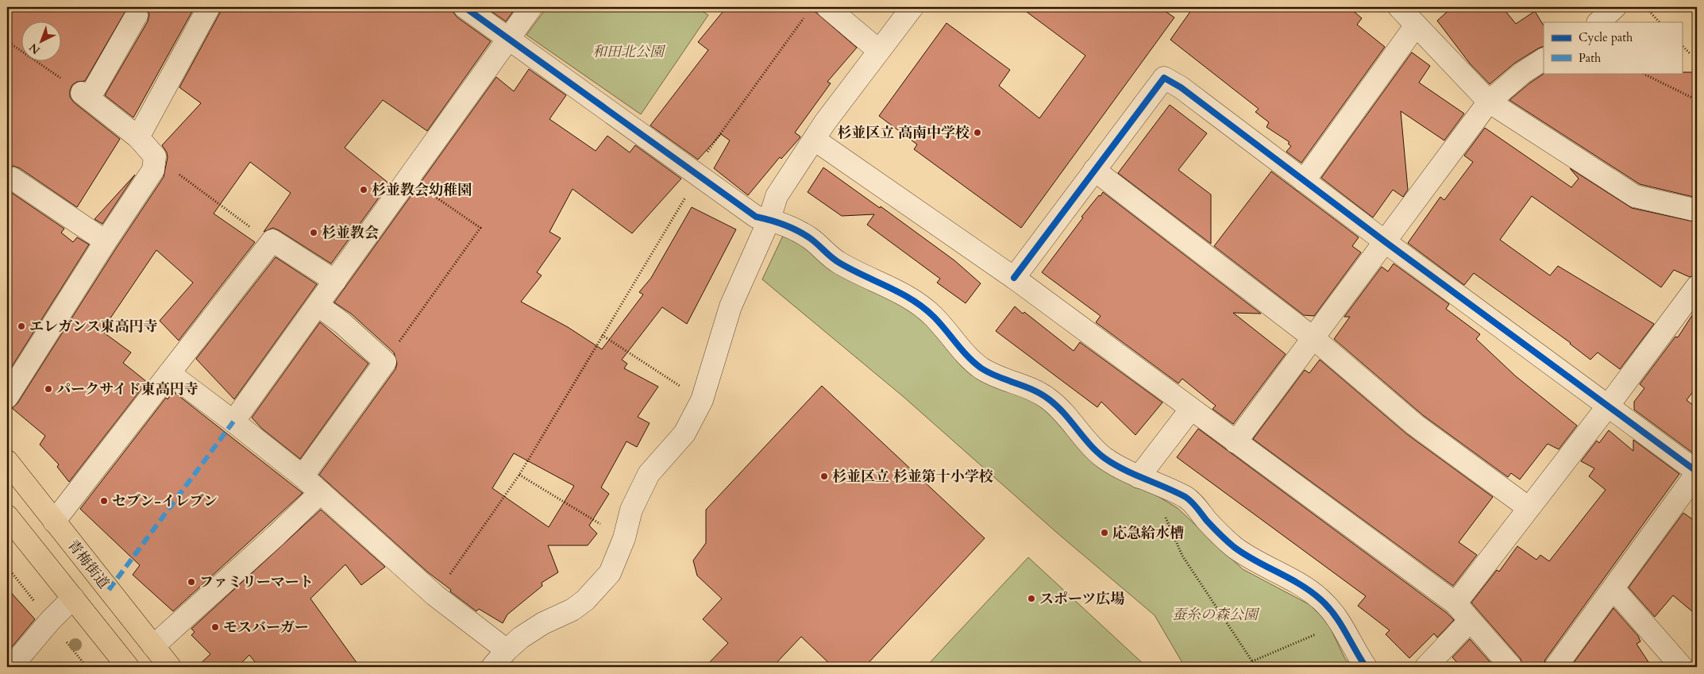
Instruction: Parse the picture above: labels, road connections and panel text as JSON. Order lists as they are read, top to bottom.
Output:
{
  "streets": {
    "main road": ["青梅街道"]
  },
  "parks": ["和田北公園", "蚕糸の森公園"],
  "places": [
    "杉並区立 高南中学校",
    "杉並教会幼稚園",
    "杉並教会",
    "エレガンス東高円寺",
    "パークサイド東高円寺",
    "杉並区立 杉並第十小学校",
    "セブン-イレブン",
    "応急給水槽",
    "ファミリーマート",
    "スポーツ広場",
    "モスバーガー"
  ],
  "legend": ["Cycle path", "Path"],
  "north": "bottom left"
}
